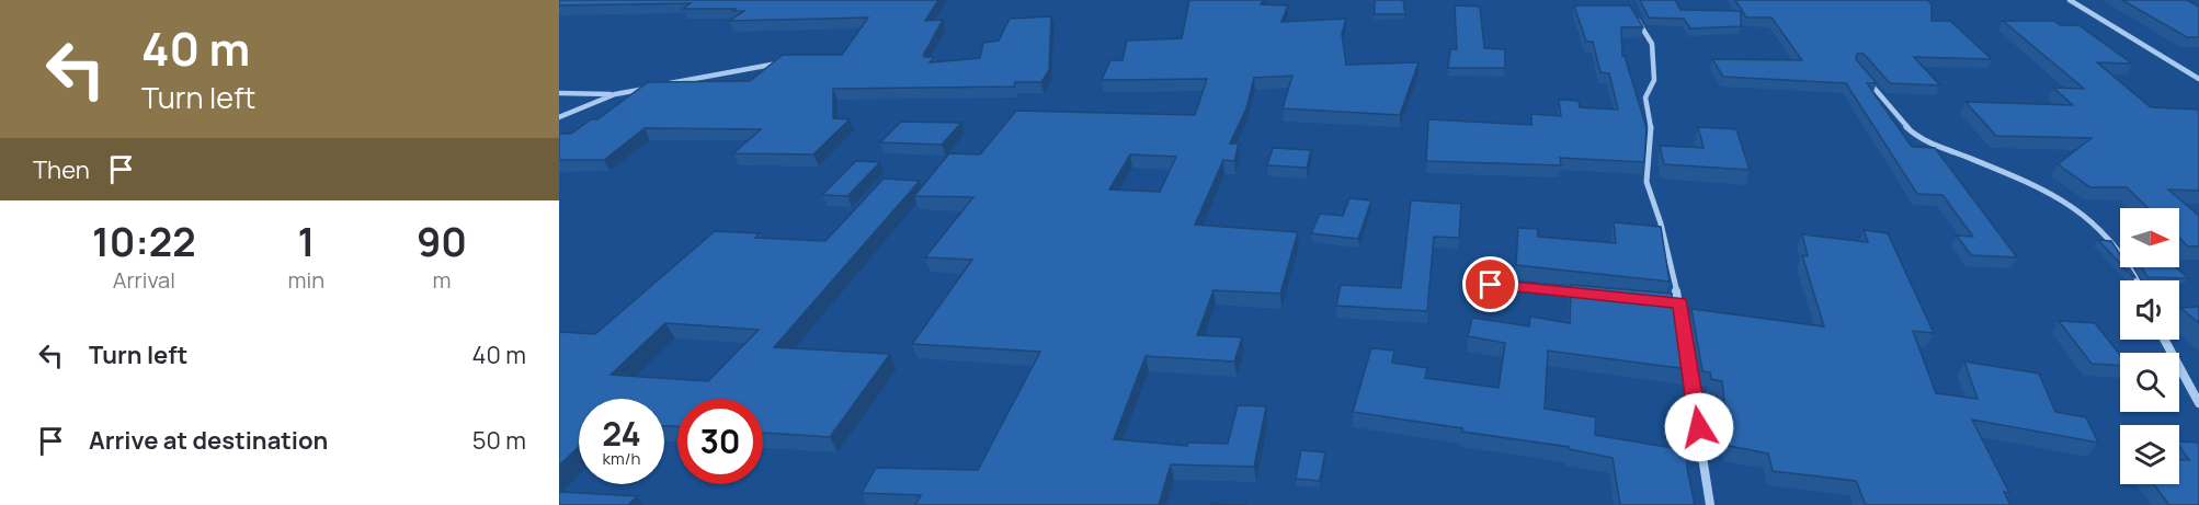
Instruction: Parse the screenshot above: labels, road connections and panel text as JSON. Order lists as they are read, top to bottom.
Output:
{
  "north": "right",
  "page": {
    "turn": ["40 m", "Turn left"],
    "then": "Then",
    "eta": [
      "10:22",
      "Arrival",
      "1",
      "min",
      "90",
      "m"
    ],
    "list": [
      {
        "name": "Turn left",
        "value": "40 m"
      },
      {
        "name": "Arrive at destination",
        "value": "50 m"
      }
    ],
    "speed": "24 km/h",
    "limit": "30"
  }
}
